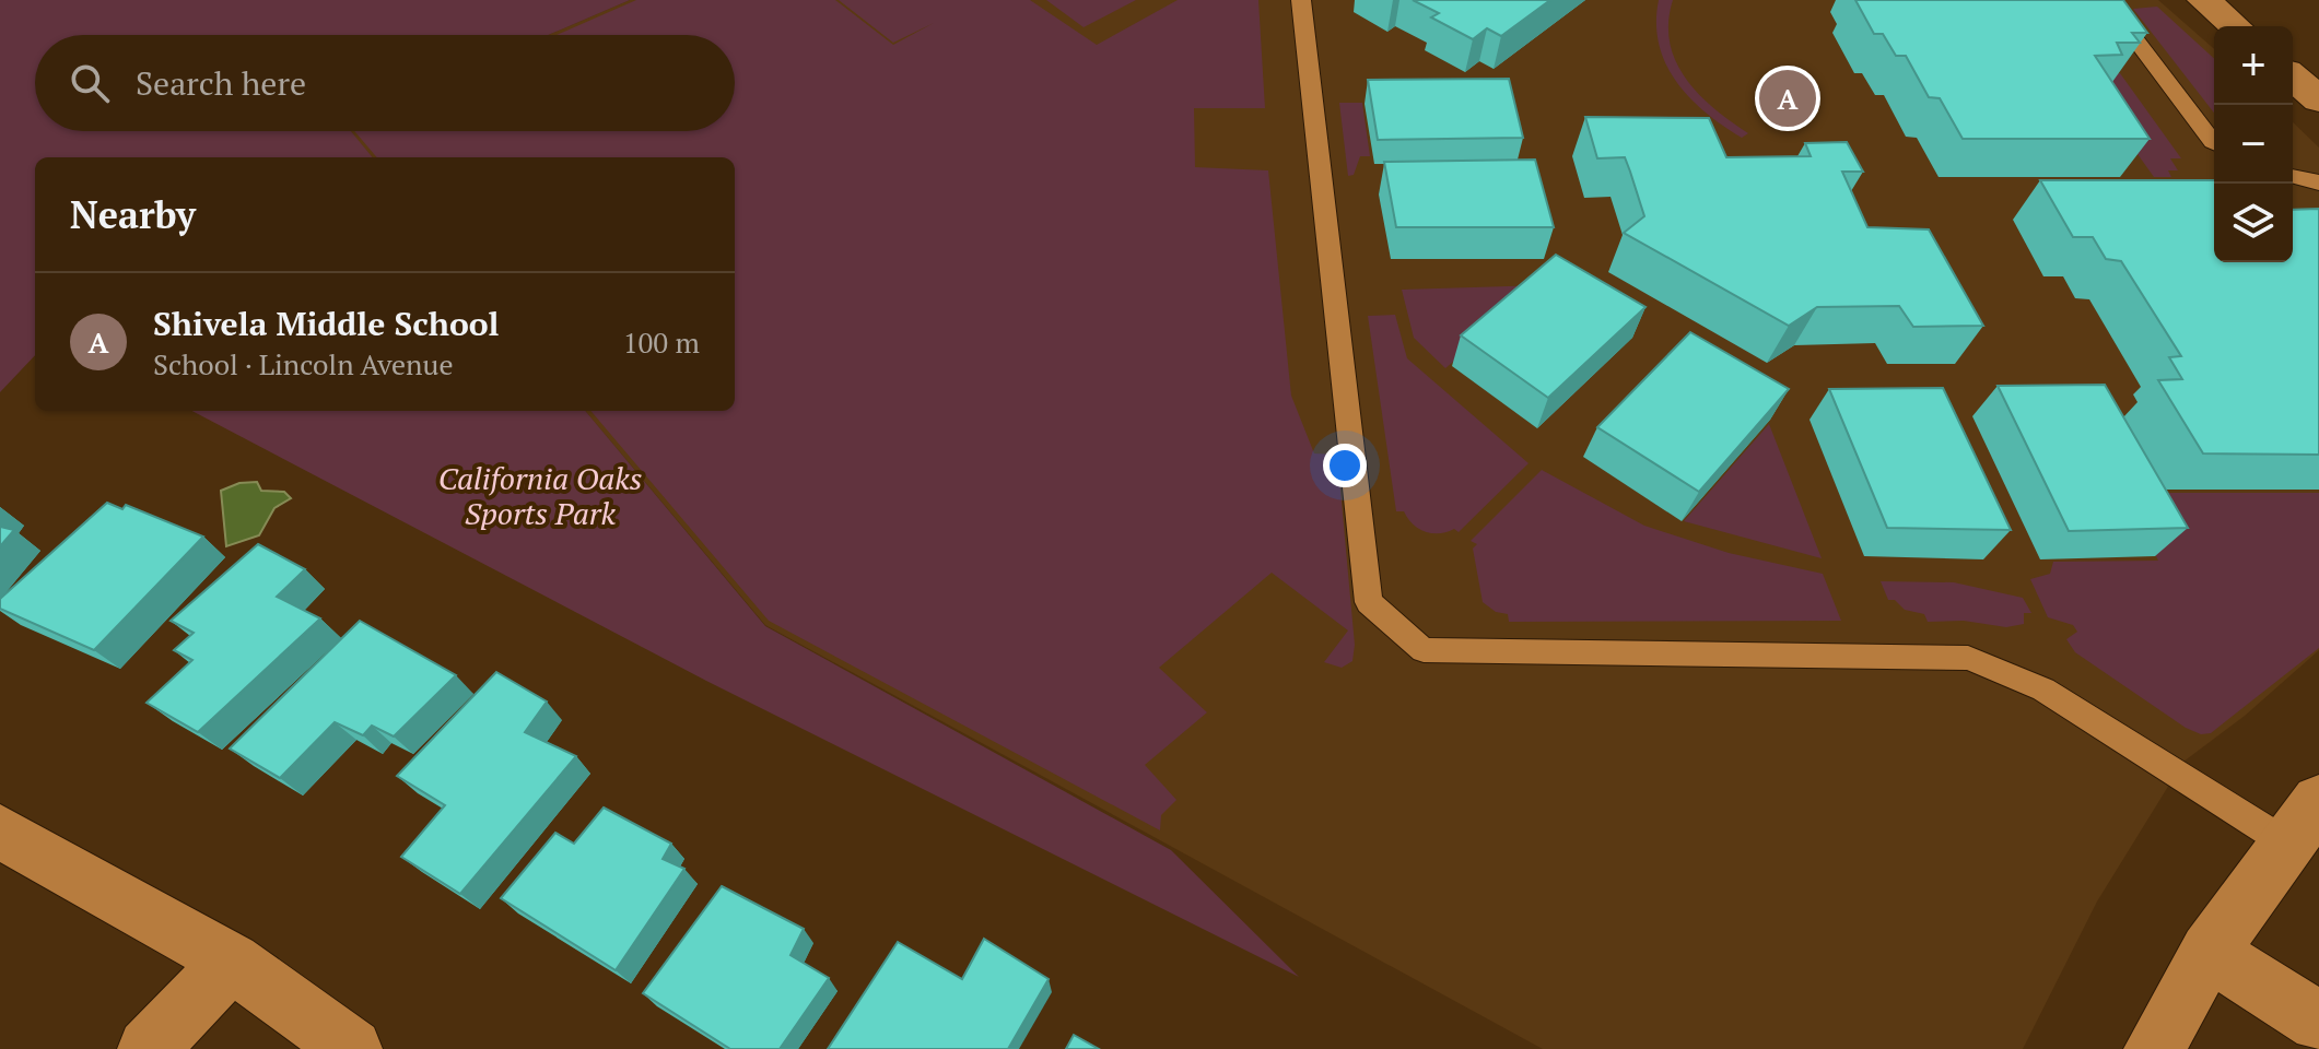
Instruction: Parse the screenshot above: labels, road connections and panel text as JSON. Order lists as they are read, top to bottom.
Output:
{
  "parks": ["California Oaks Sports Park"],
  "page": {
    "map_buttons": ["+", "−"],
    "search": "Search here",
    "pins": "A",
    "heading": "Nearby",
    "list": [
      {
        "mark": "A",
        "name": "Shivela Middle School",
        "note": "School · Lincoln Avenue",
        "value": "100 m"
      }
    ]
  }
}
